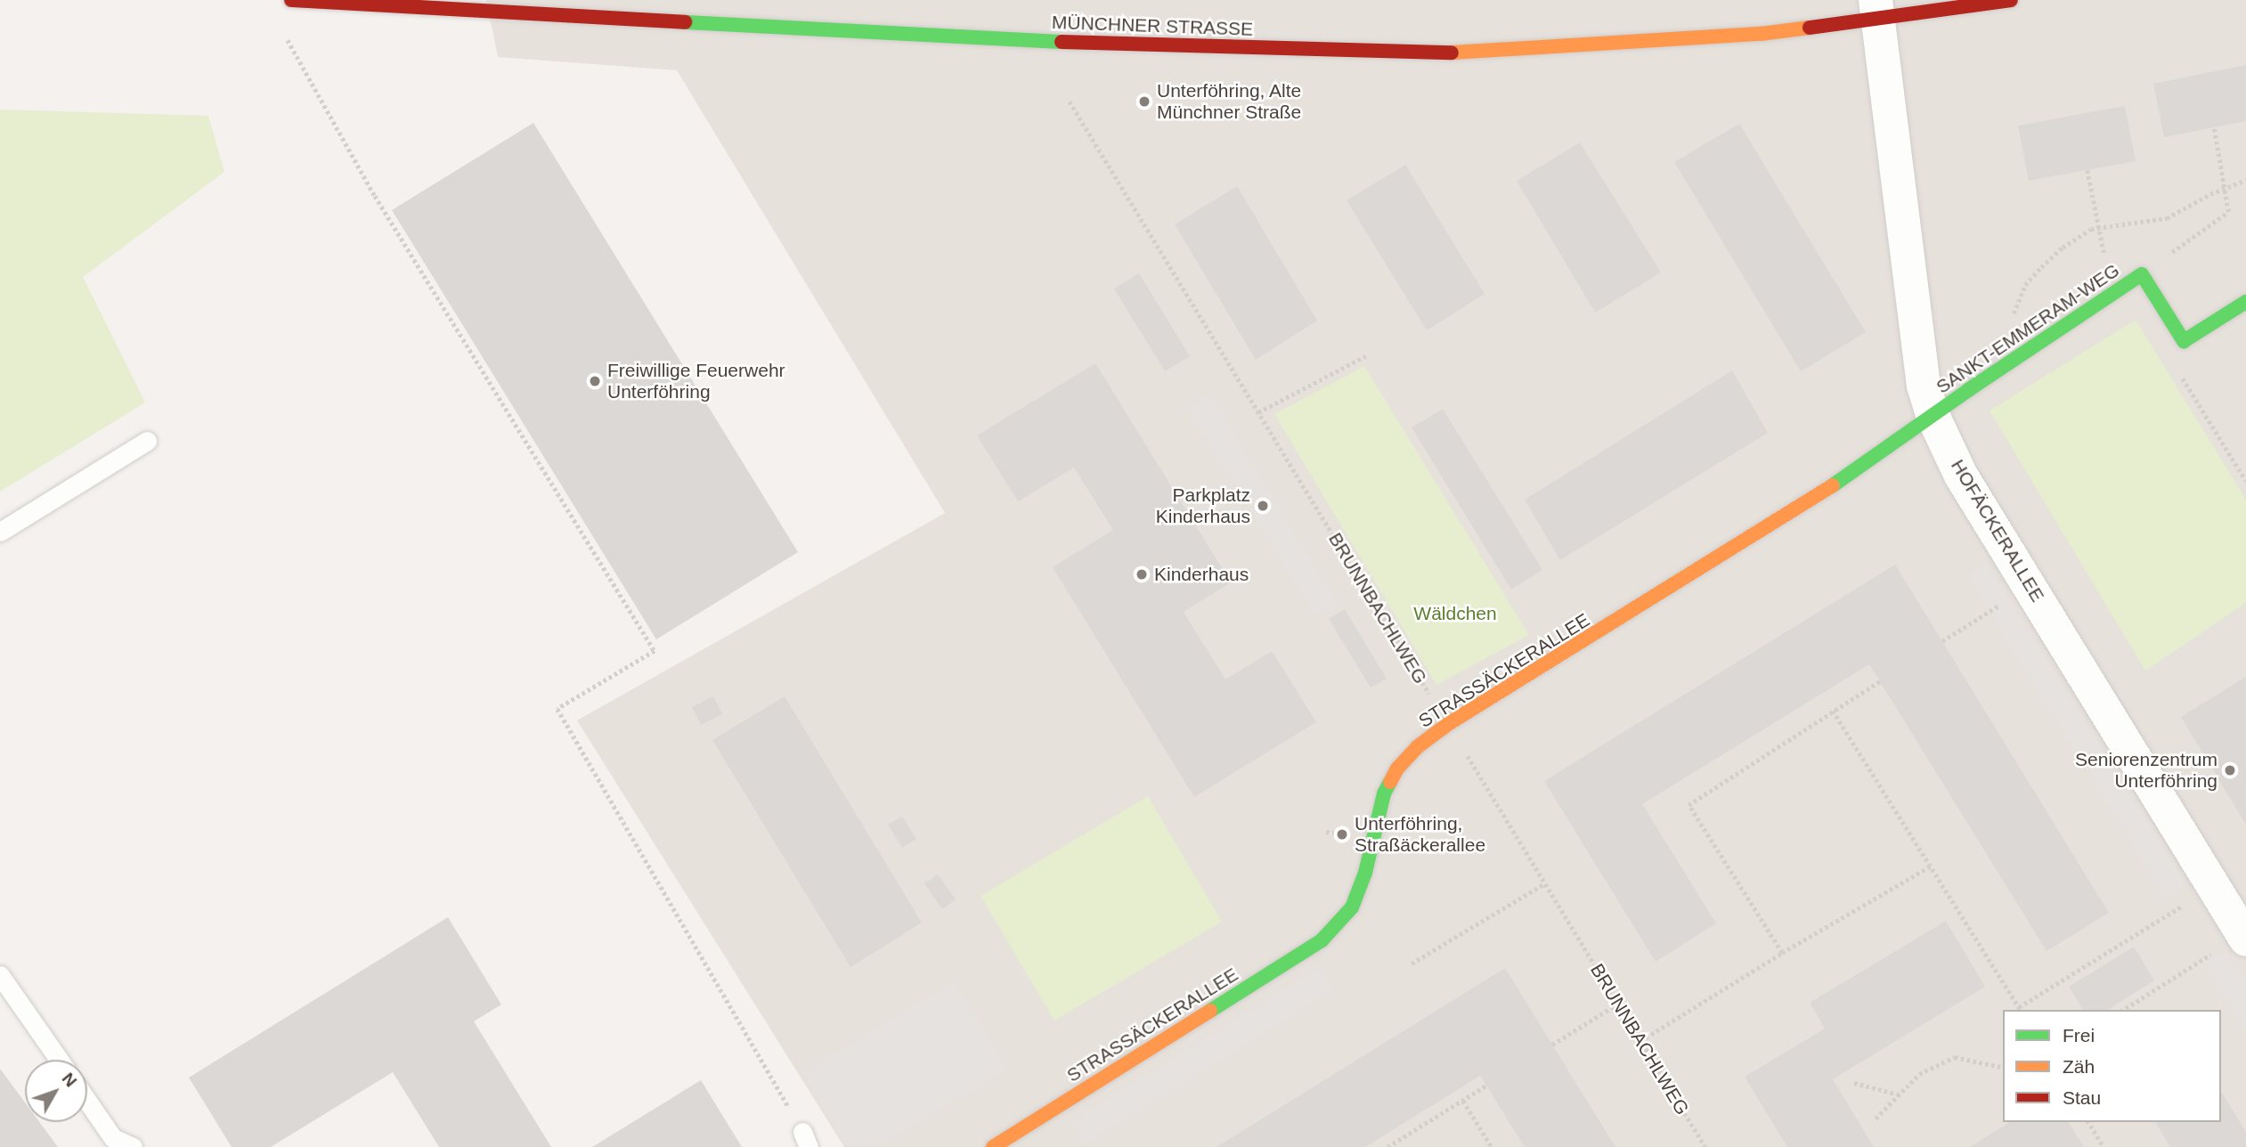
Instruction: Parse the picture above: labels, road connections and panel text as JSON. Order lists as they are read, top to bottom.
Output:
{
  "streets": {
    "main road": ["MÜNCHNER STRASSE", "SANKT-EMMERAM-WEG", "STRASSÄCKERALLEE"],
    "street": ["HOFÄCKERALLEE"],
    "path": ["BRUNNBACHLWEG"]
  },
  "crossings": [
    ["MÜNCHNER STRASSE", "HOFÄCKERALLEE"],
    ["SANKT-EMMERAM-WEG", "HOFÄCKERALLEE"],
    ["SANKT-EMMERAM-WEG", "STRASSÄCKERALLEE"],
    ["HOFÄCKERALLEE", "STRASSÄCKERALLEE"],
    ["BRUNNBACHLWEG", "STRASSÄCKERALLEE"]
  ],
  "parks": ["Wäldchen"],
  "places": [
    "Unterföhring, Alte Münchner Straße",
    "Freiwillige Feuerwehr Unterföhring",
    "Parkplatz Kinderhaus",
    "Kinderhaus",
    "Seniorenzentrum Unterföhring",
    "Unterföhring, Straßäckerallee"
  ],
  "legend": ["Frei", "Zäh", "Stau"],
  "north": "top right"
}
